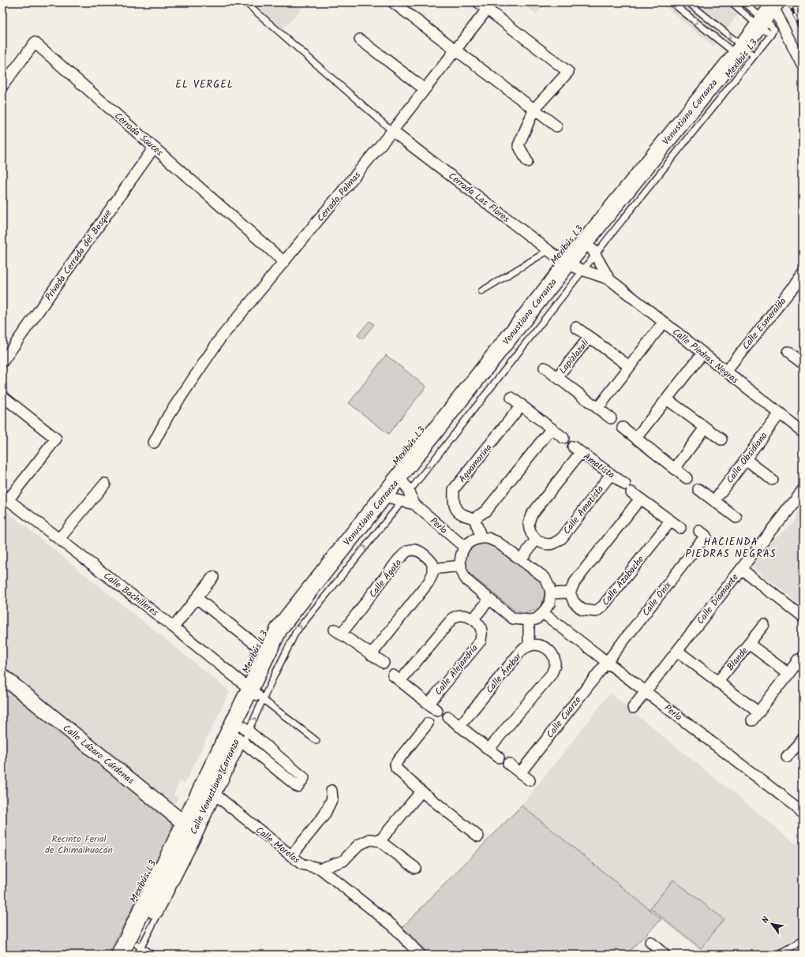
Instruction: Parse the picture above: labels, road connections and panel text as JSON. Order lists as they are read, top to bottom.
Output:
{
  "streets": {
    "main road": ["Venustiano Carranza", "Calle Venustiano Carranza"],
    "street": [
      "Cerrada Sauces",
      "Cerrada Palmas",
      "Cerrada Las Flores",
      "Privada Cerrada del Bosque",
      "Calle Esmeralda",
      "Calle Piedras Negras",
      "Lapizlazuli",
      "Calle Obsidiana",
      "Aguamarina",
      "Amatista",
      "Calle Amatista",
      "Perla",
      "Calle Ágata",
      "Calle Azabache",
      "Calle Bachilleres",
      "Calle Ónix",
      "Calle Diamante",
      "Blande",
      "Calle Alejandría",
      "Calle Ámbar",
      "Calle Cuarzo",
      "Calle Lázaro Cárdenas",
      "Calle Morelos"
    ],
    "lane": ["Mexibús L3"]
  },
  "crossings": [
    ["Mexibús L3", "Venustiano Carranza"],
    ["Mexibús L3", "Cerrada Las Flores"],
    ["Mexibús L3", "Calle Piedras Negras"],
    ["Mexibús L3", "Perla"],
    ["Mexibús L3", "Calle Bachilleres"],
    ["Mexibús L3", "Calle Lázaro Cárdenas"],
    ["Mexibús L3", "Calle Venustiano Carranza"],
    ["Venustiano Carranza", "Cerrada Las Flores"],
    ["Venustiano Carranza", "Calle Piedras Negras"],
    ["Venustiano Carranza", "Perla"],
    ["Venustiano Carranza", "Calle Venustiano Carranza"],
    ["Cerrada Sauces", "Cerrada Palmas"],
    ["Cerrada Sauces", "Privada Cerrada del Bosque"],
    ["Cerrada Palmas", "Cerrada Las Flores"],
    ["Cerrada Las Flores", "Calle Piedras Negras"],
    ["Calle Esmeralda", "Calle Piedras Negras"],
    ["Calle Piedras Negras", "Calle Obsidiana"],
    ["Amatista", "Calle Amatista"],
    ["Amatista", "Calle Azabache"],
    ["Perla", "Calle Ónix"],
    ["Perla", "Calle Diamante"],
    ["Perla", "Calle Cuarzo"],
    ["Calle Bachilleres", "Calle Venustiano Carranza"],
    ["Calle Ónix", "Calle Cuarzo"],
    ["Calle Lázaro Cárdenas", "Calle Venustiano Carranza"],
    ["Calle Venustiano Carranza", "Calle Morelos"]
  ],
  "districts": ["EL VERGEL", "HACIENDA PIEDRAS NEGRAS"],
  "parks": ["Recinto Ferial de Chimalhuacán"],
  "north": "top left"
}
